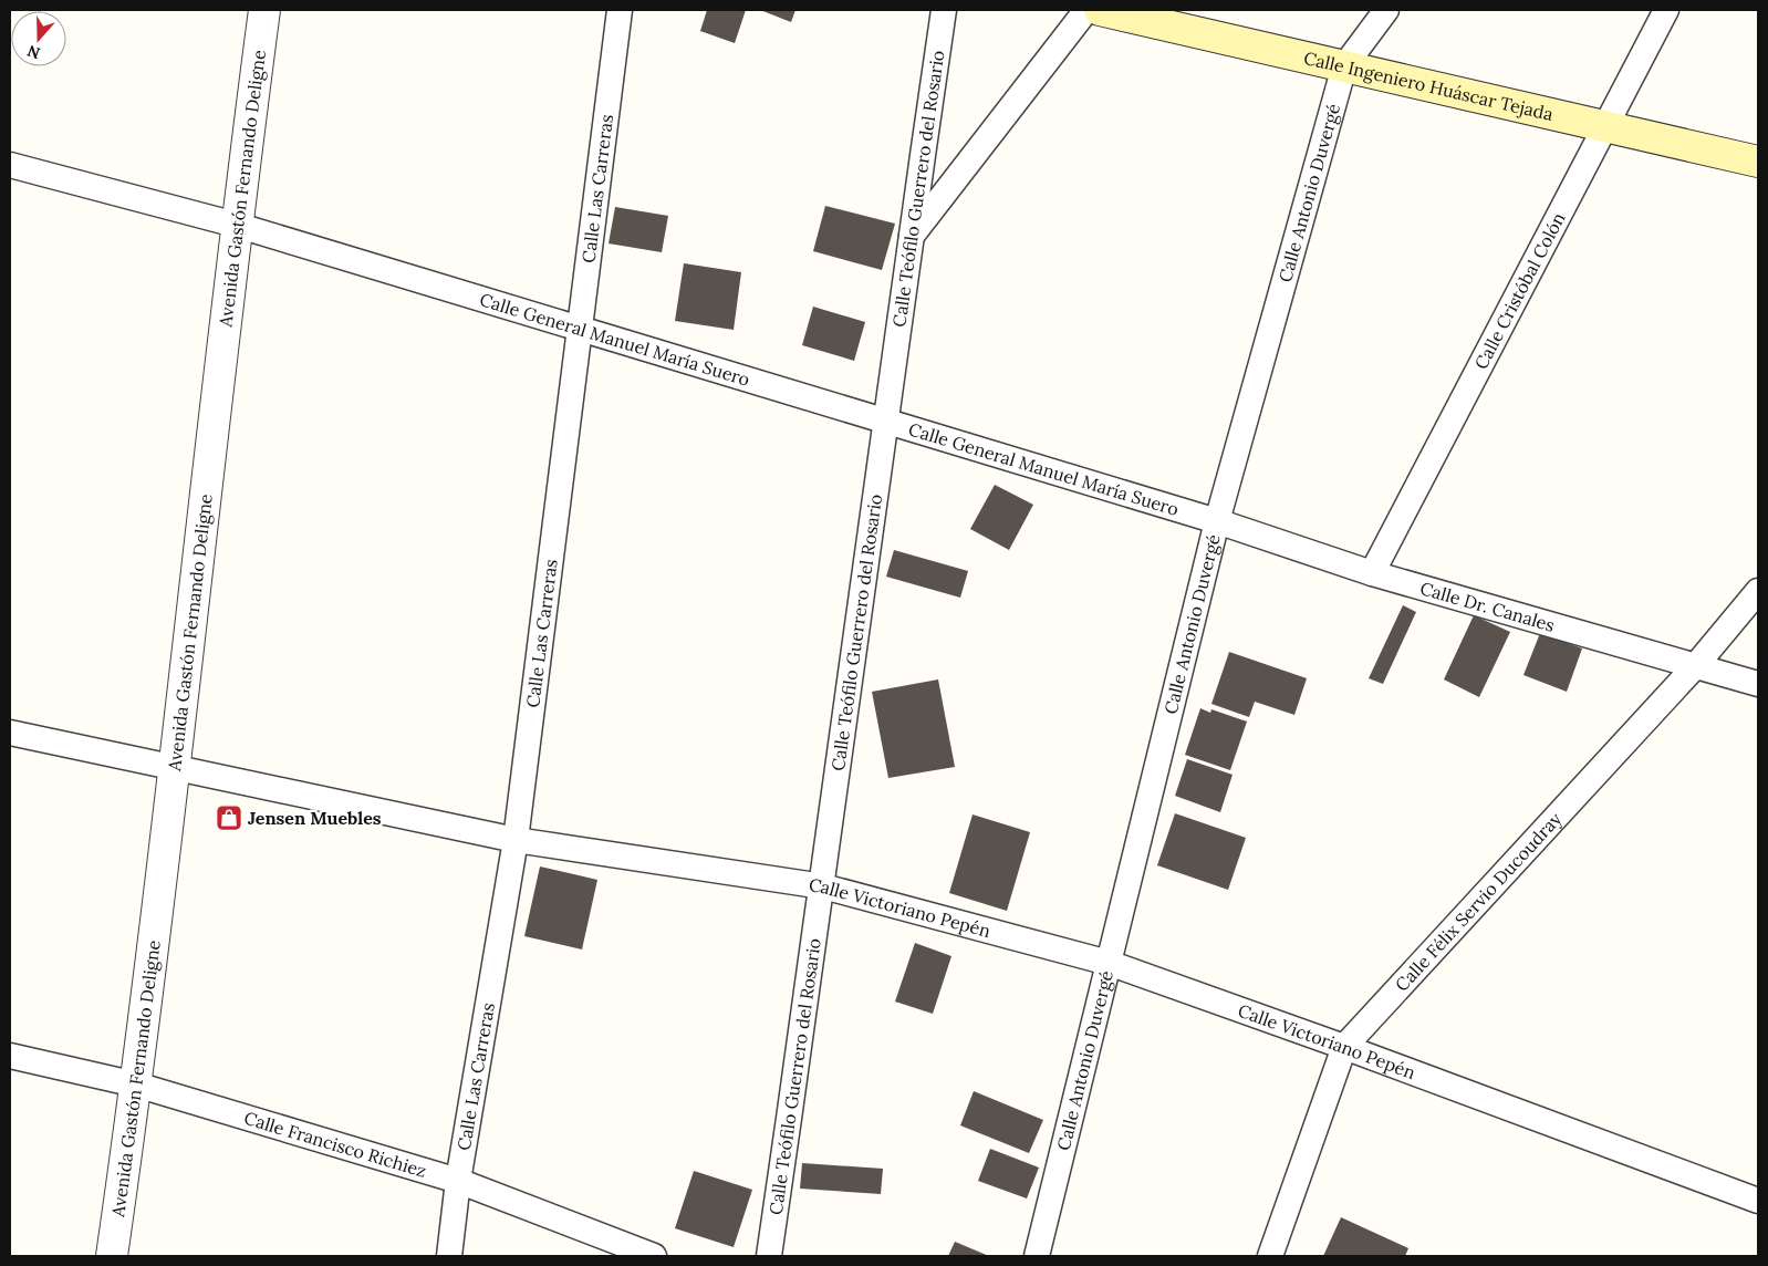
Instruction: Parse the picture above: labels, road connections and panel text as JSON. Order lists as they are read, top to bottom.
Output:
{
  "streets": {
    "main road": ["Calle Ingeniero Huáscar Tejada"],
    "street": [
      "Avenida Gastón Fernando Deligne",
      "Calle Las Carreras",
      "Calle Teófilo Guerrero del Rosario",
      "Calle Antonio Duvergé",
      "Calle Cristóbal Colón",
      "Calle General Manuel María Suero",
      "Calle Dr. Canales",
      "Calle Félix Servio Ducoudray",
      "Calle Victoriano Pepén",
      "Calle Francisco Richiez"
    ]
  },
  "crossings": [
    ["Calle Ingeniero Huáscar Tejada", "Calle Antonio Duvergé"],
    ["Calle Ingeniero Huáscar Tejada", "Calle Cristóbal Colón"],
    ["Avenida Gastón Fernando Deligne", "Calle General Manuel María Suero"],
    ["Avenida Gastón Fernando Deligne", "Calle Victoriano Pepén"],
    ["Avenida Gastón Fernando Deligne", "Calle Francisco Richiez"],
    ["Calle Las Carreras", "Calle General Manuel María Suero"],
    ["Calle Las Carreras", "Calle Victoriano Pepén"],
    ["Calle Las Carreras", "Calle Francisco Richiez"],
    ["Calle Teófilo Guerrero del Rosario", "Calle General Manuel María Suero"],
    ["Calle Teófilo Guerrero del Rosario", "Calle Victoriano Pepén"],
    ["Calle Antonio Duvergé", "Calle General Manuel María Suero"],
    ["Calle Antonio Duvergé", "Calle Dr. Canales"],
    ["Calle Antonio Duvergé", "Calle Victoriano Pepén"],
    ["Calle Cristóbal Colón", "Calle Dr. Canales"],
    ["Calle General Manuel María Suero", "Calle Dr. Canales"],
    ["Calle Dr. Canales", "Calle Félix Servio Ducoudray"],
    ["Calle Félix Servio Ducoudray", "Calle Victoriano Pepén"]
  ],
  "places": {
    "shop": ["Jensen Muebles"]
  },
  "north": "bottom"
}
